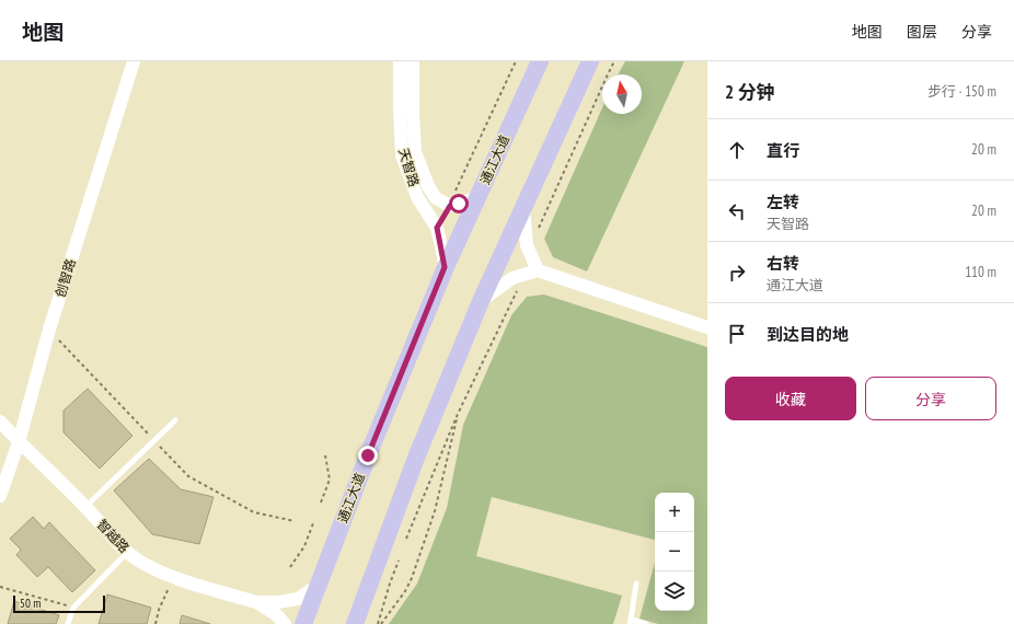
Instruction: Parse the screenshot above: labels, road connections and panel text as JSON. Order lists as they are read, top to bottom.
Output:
{
  "streets": {
    "main road": ["通江大道"],
    "street": ["天智路", "创智路", "智越路"]
  },
  "crossings": [
    ["通江大道", "天智路"],
    ["创智路", "智越路"]
  ],
  "scale_bar": "50 m",
  "north": "top",
  "page": {
    "header": "地图",
    "nav": ["地图", "图层", "分享"],
    "heading": ["2 分钟", "步行 · 150 m"],
    "list": [
      ["直行", "20 m"],
      ["左转", "天智路", "20 m"],
      ["右转", "通江大道", "110 m"],
      "到达目的地"
    ],
    "buttons": ["收藏", "分享"],
    "map_buttons": ["+", "−"],
    "scale": "50 m"
  }
}
